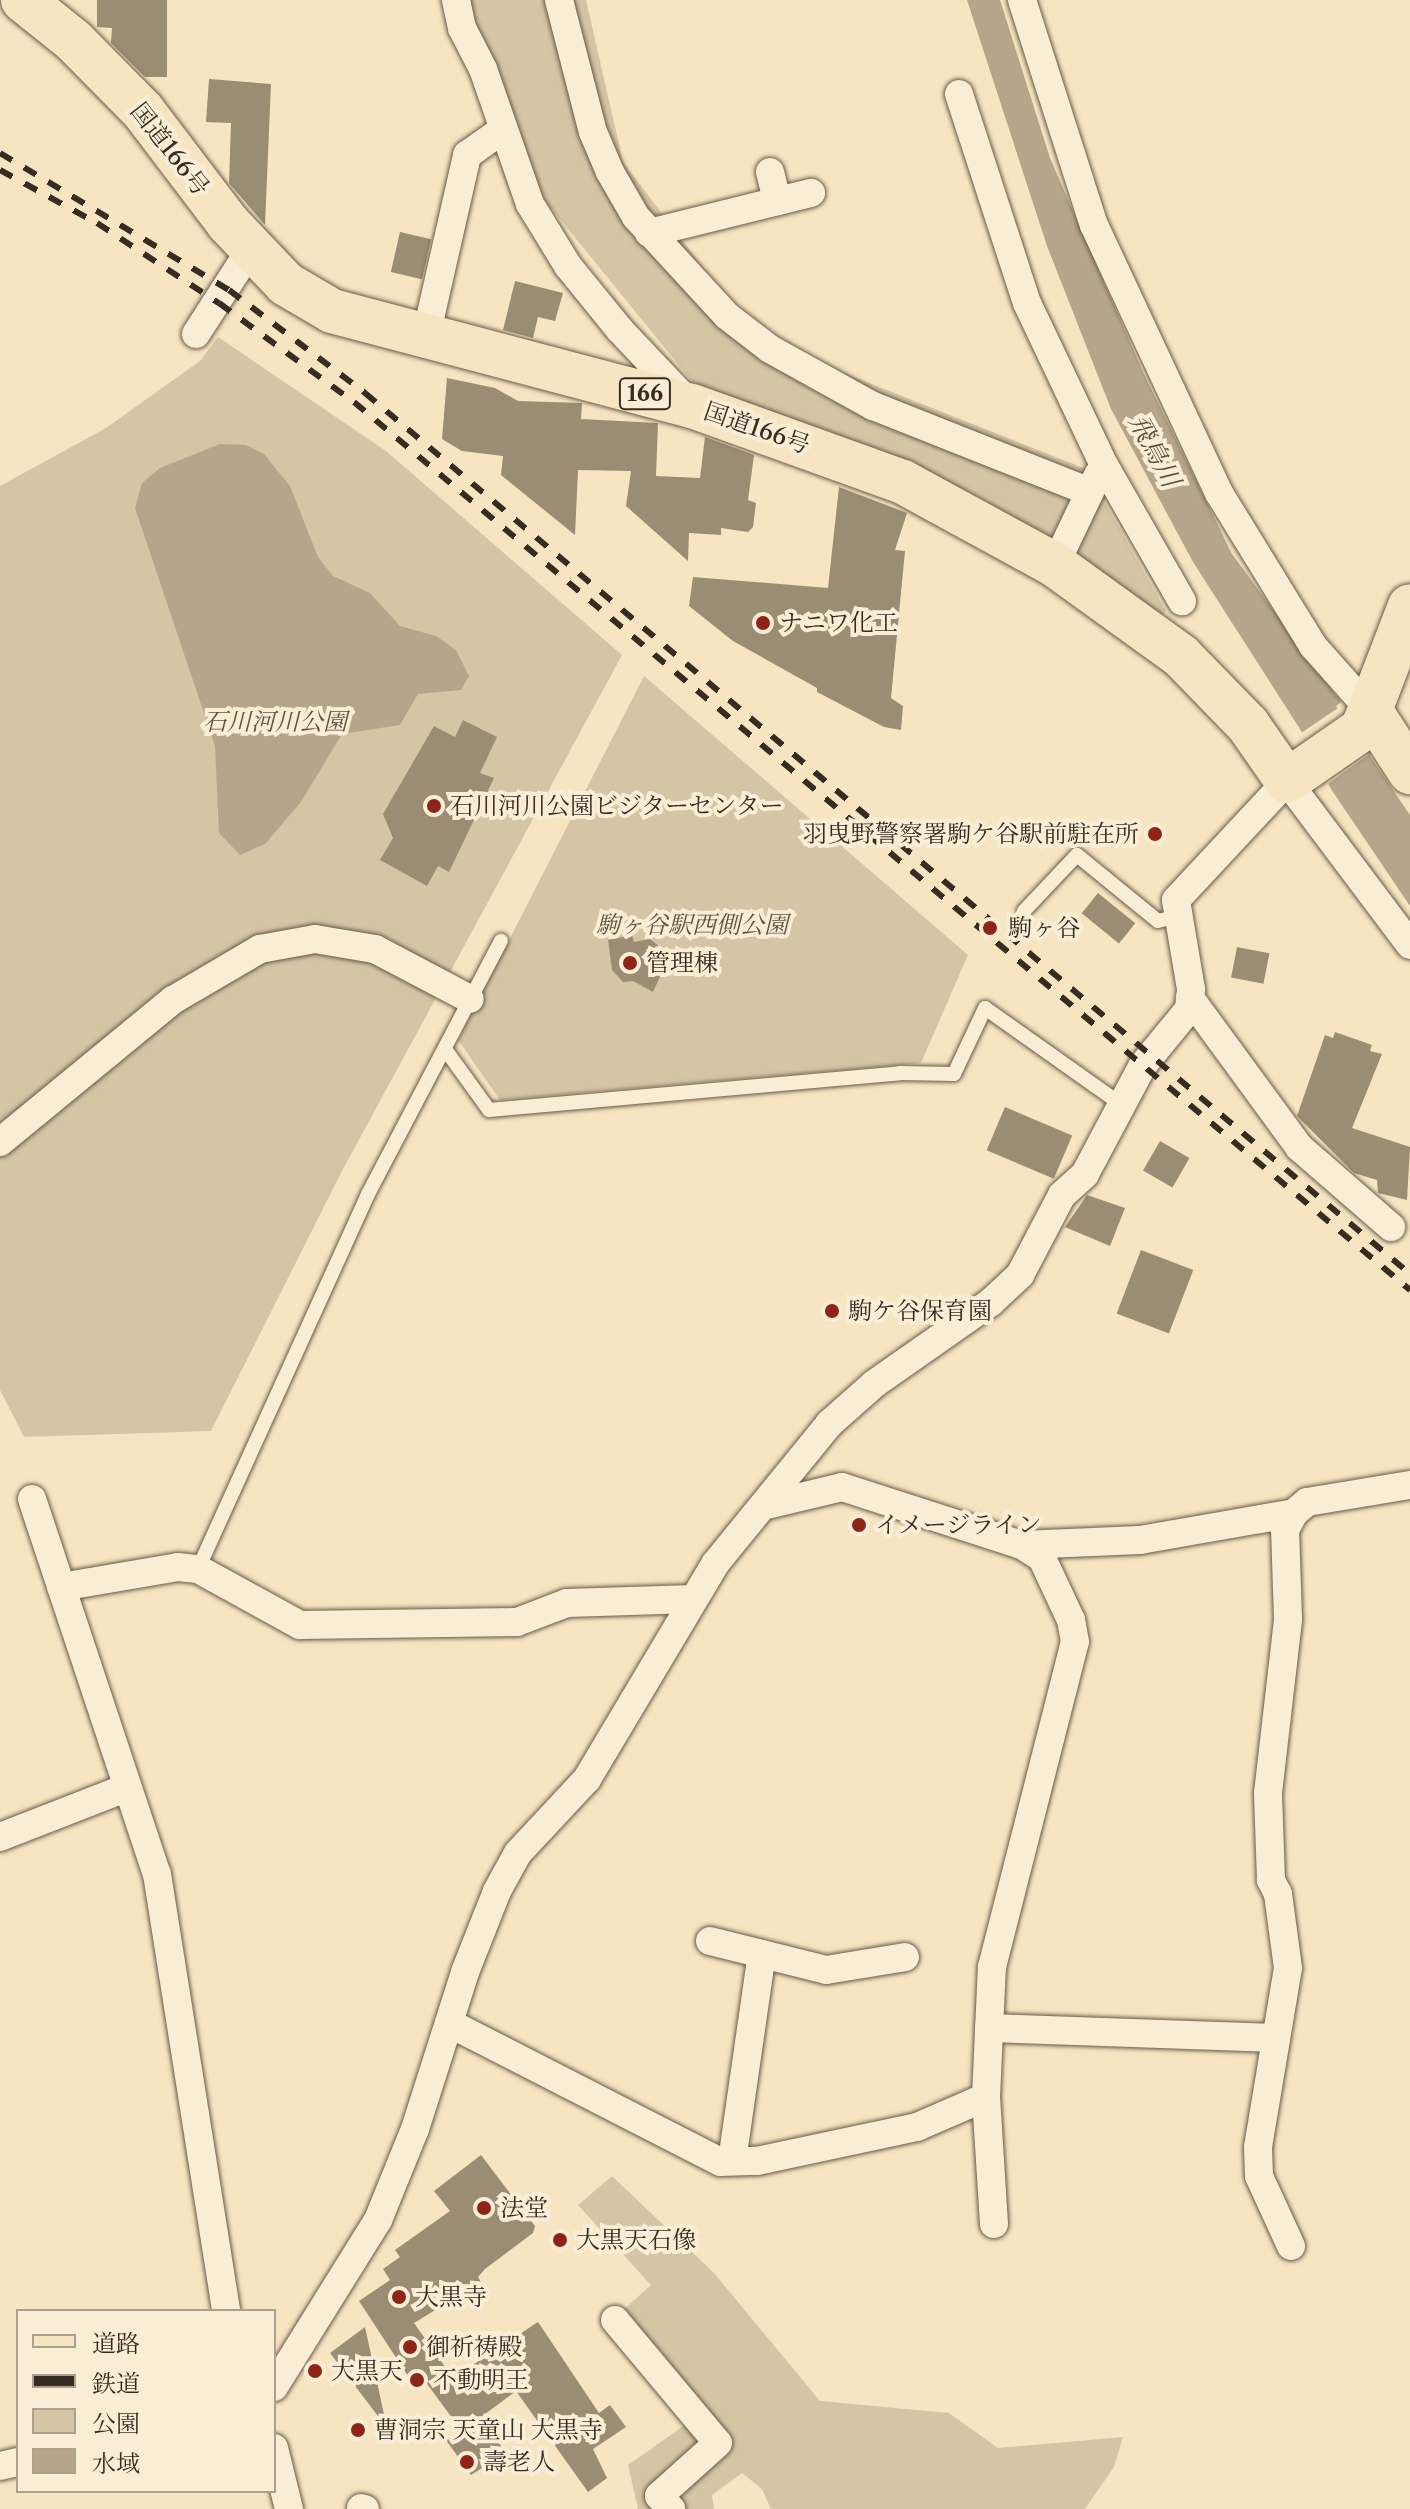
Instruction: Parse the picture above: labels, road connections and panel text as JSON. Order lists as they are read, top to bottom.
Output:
{
  "streets": {
    "main road": ["国道166号", "166"]
  },
  "water": ["飛鳥川"],
  "parks": ["石川河川公園", "駒ヶ谷駅西側公園"],
  "places": [
    "ナニワ化工",
    "石川河川公園ビジターセンター",
    "羽曳野警察署駒ケ谷駅前駐在所",
    "駒ヶ谷",
    "管理棟",
    "駒ケ谷保育園",
    "イメージライン",
    "法堂",
    "大黒天石像",
    "大黒寺",
    "御祈祷殿",
    "大黒天",
    "不動明王",
    "曹洞宗 天童山 大黒寺",
    "壽老人"
  ],
  "legend": [
    "道路",
    "鉄道",
    "公園",
    "水域"
  ]
}
